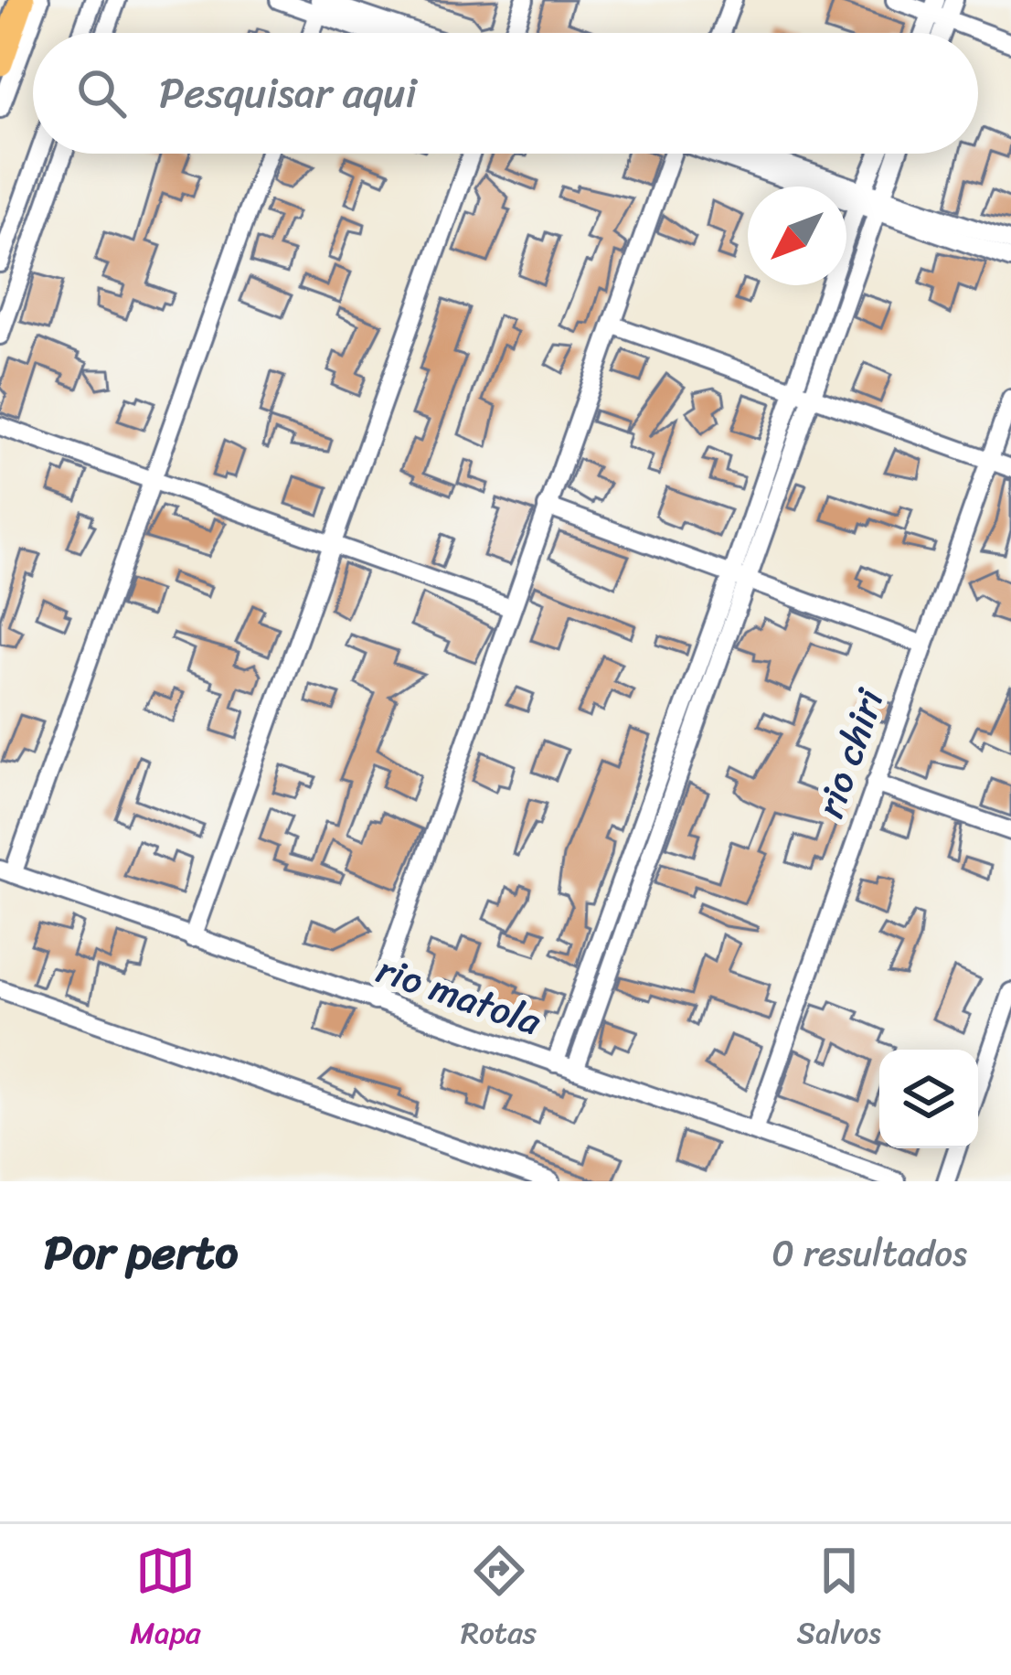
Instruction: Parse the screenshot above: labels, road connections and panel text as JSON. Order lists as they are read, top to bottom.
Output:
{
  "streets": {
    "street": ["rio chiri", "rio matola"]
  },
  "crossings": [
    ["rio chiri", "rio matola"]
  ],
  "north": "bottom left",
  "page": {
    "search": "Pesquisar aqui",
    "heading": ["Por perto", "0 resultados"],
    "nav": ["Mapa", "Rotas", "Salvos"]
  }
}
